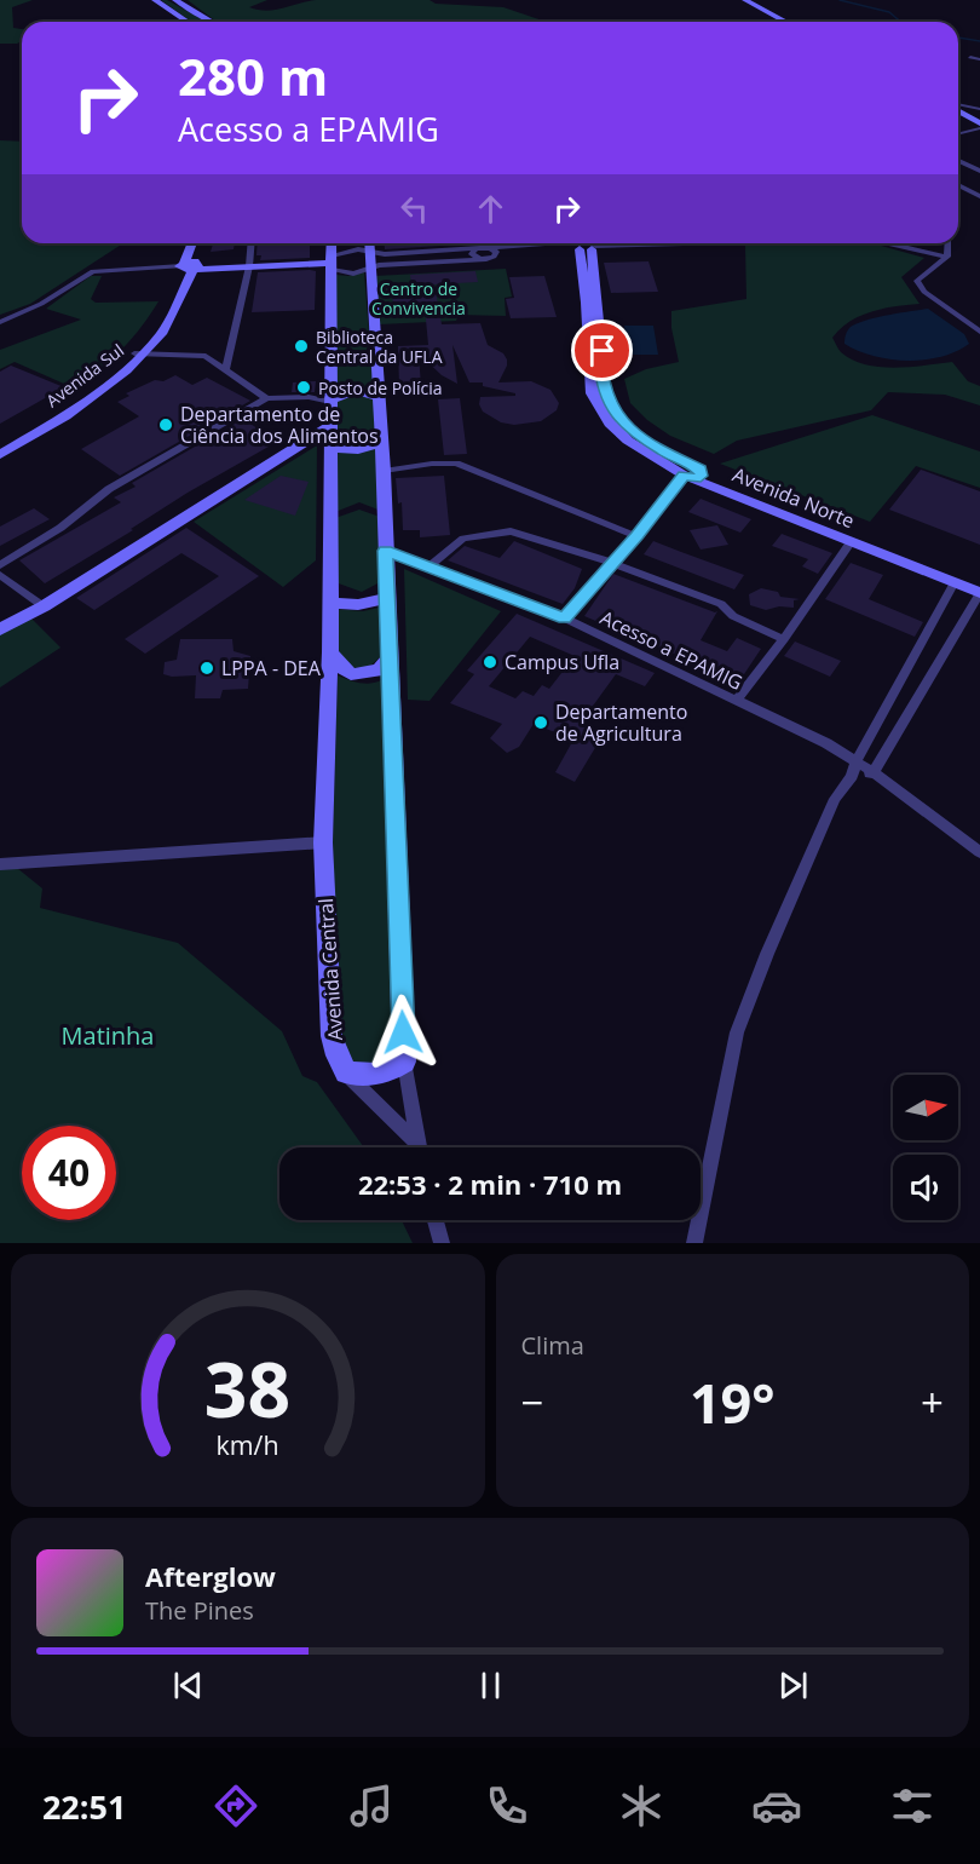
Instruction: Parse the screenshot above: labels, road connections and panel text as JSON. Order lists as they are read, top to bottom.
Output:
{
  "streets": {
    "street": [
      "Avenida Sul",
      "Avenida Norte",
      "Acesso a EPAMIG",
      "Avenida Central"
    ]
  },
  "parks": ["Centro de Convivencia", "Matinha"],
  "places": [
    "Biblioteca Central da UFLA",
    "Posto de Polícia",
    "Departamento de Ciência dos Alimentos",
    "Campus Ufla",
    "LPPA - DEA",
    "Departamento de Agricultura"
  ],
  "north": "right",
  "page": {
    "turn": ["280 m", "Acesso a EPAMIG"],
    "limit": "40",
    "trip": "22:53 · 2 min · 710 m",
    "tile": "Clima",
    "heat": ["−", "19°", "+"],
    "song": ["Afterglow", "The Pines"],
    "tabs": "22:51",
    "gauge": ["38", "km/h"]
  }
}
